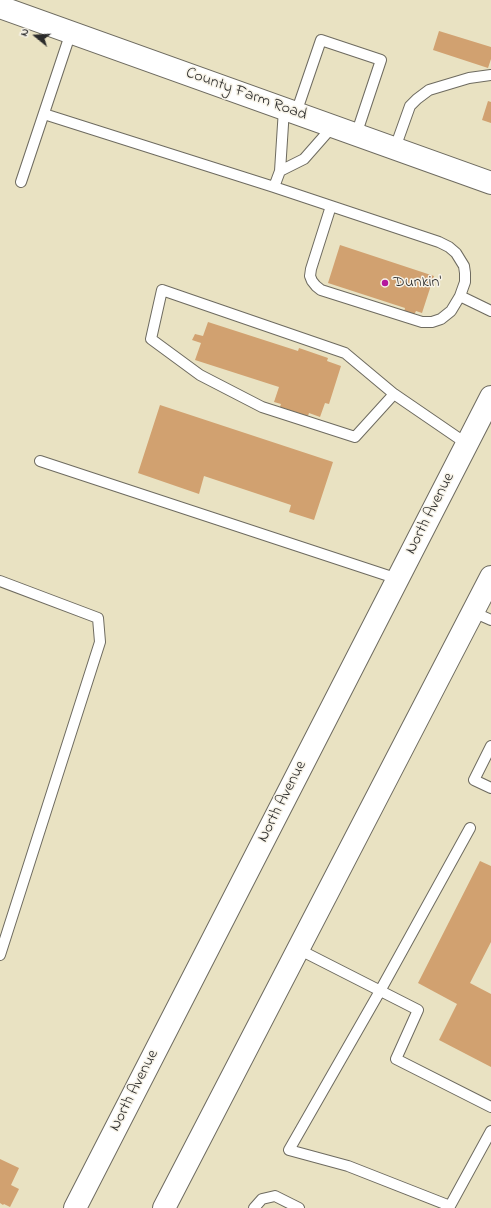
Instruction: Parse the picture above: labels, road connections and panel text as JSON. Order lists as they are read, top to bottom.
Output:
{
  "streets": {
    "main road": ["County Farm Road", "North Avenue"]
  },
  "places": ["Dunkin'"],
  "north": "left"
}
